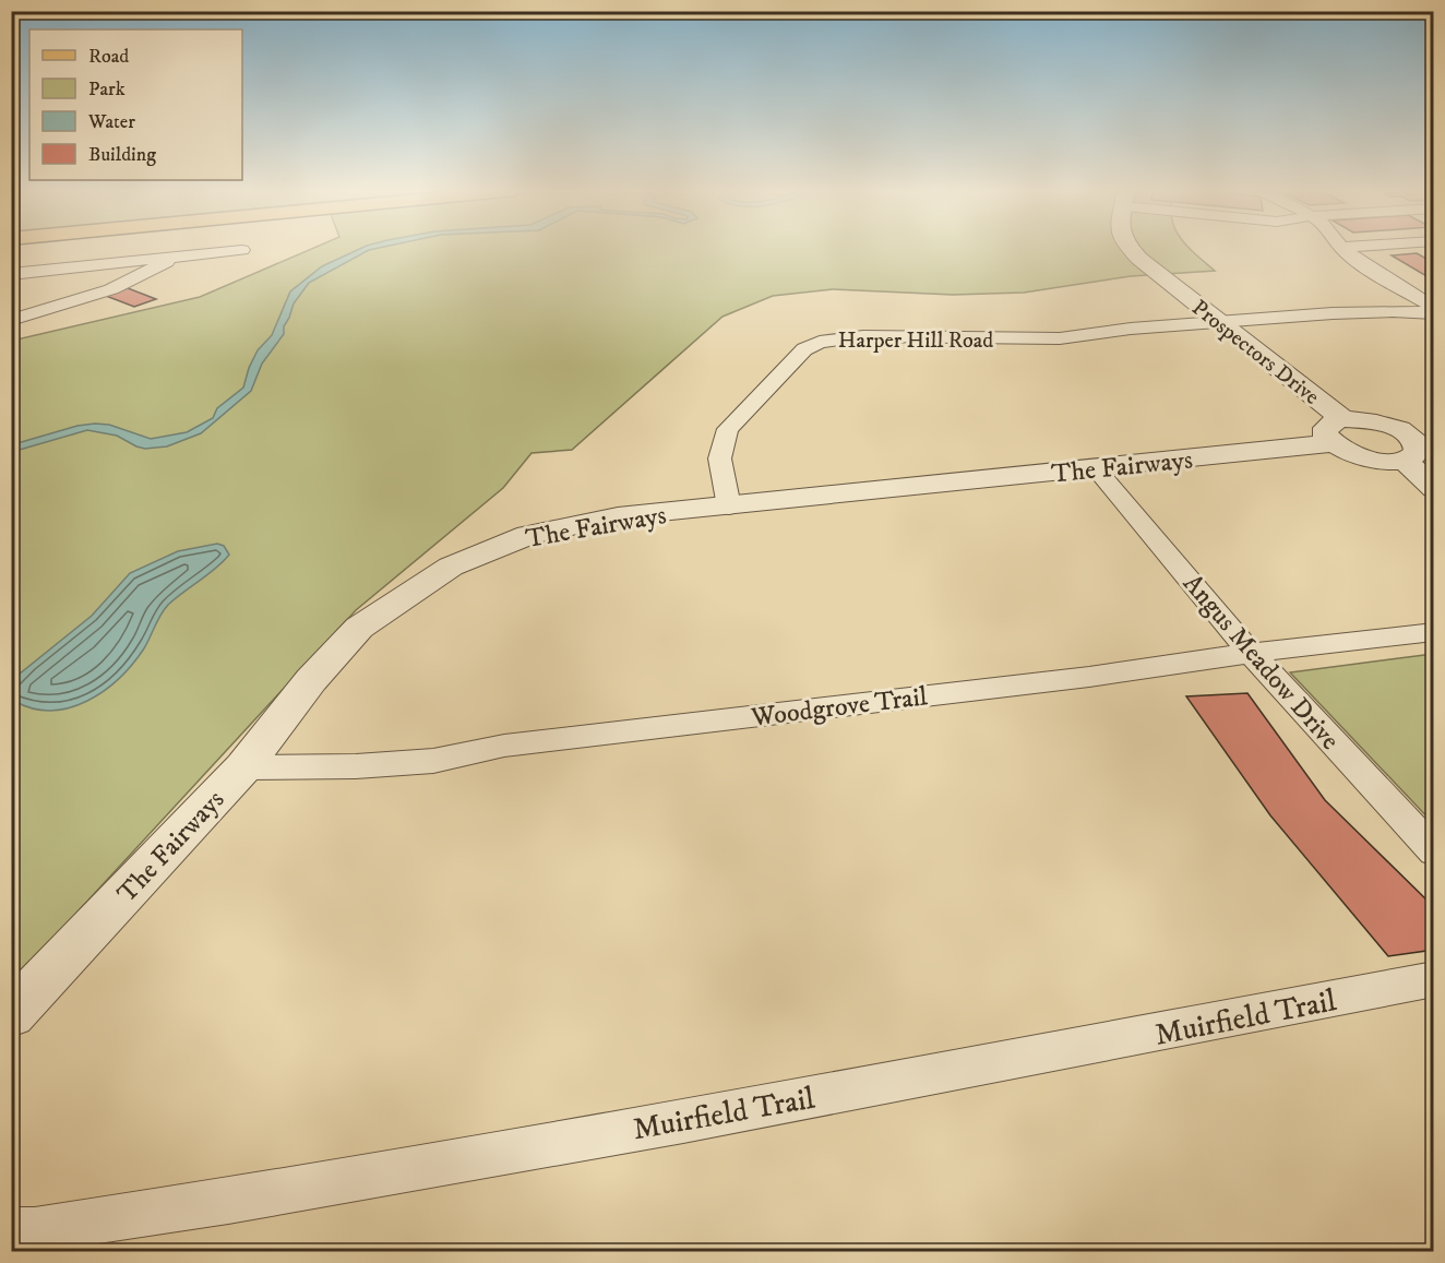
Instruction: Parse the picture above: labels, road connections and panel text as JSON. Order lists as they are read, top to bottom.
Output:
{
  "streets": {
    "street": [
      "Harper Hill Road",
      "Prospectors Drive",
      "The Fairways",
      "Angus Meadow Drive",
      "Woodgrove Trail",
      "Muirfield Trail"
    ]
  },
  "crossings": [
    ["Harper Hill Road", "Prospectors Drive"],
    ["Harper Hill Road", "The Fairways"],
    ["Prospectors Drive", "The Fairways"],
    ["The Fairways", "Angus Meadow Drive"],
    ["The Fairways", "Woodgrove Trail"],
    ["Angus Meadow Drive", "Woodgrove Trail"]
  ],
  "legend": [
    "Road",
    "Park",
    "Water",
    "Building"
  ]
}
